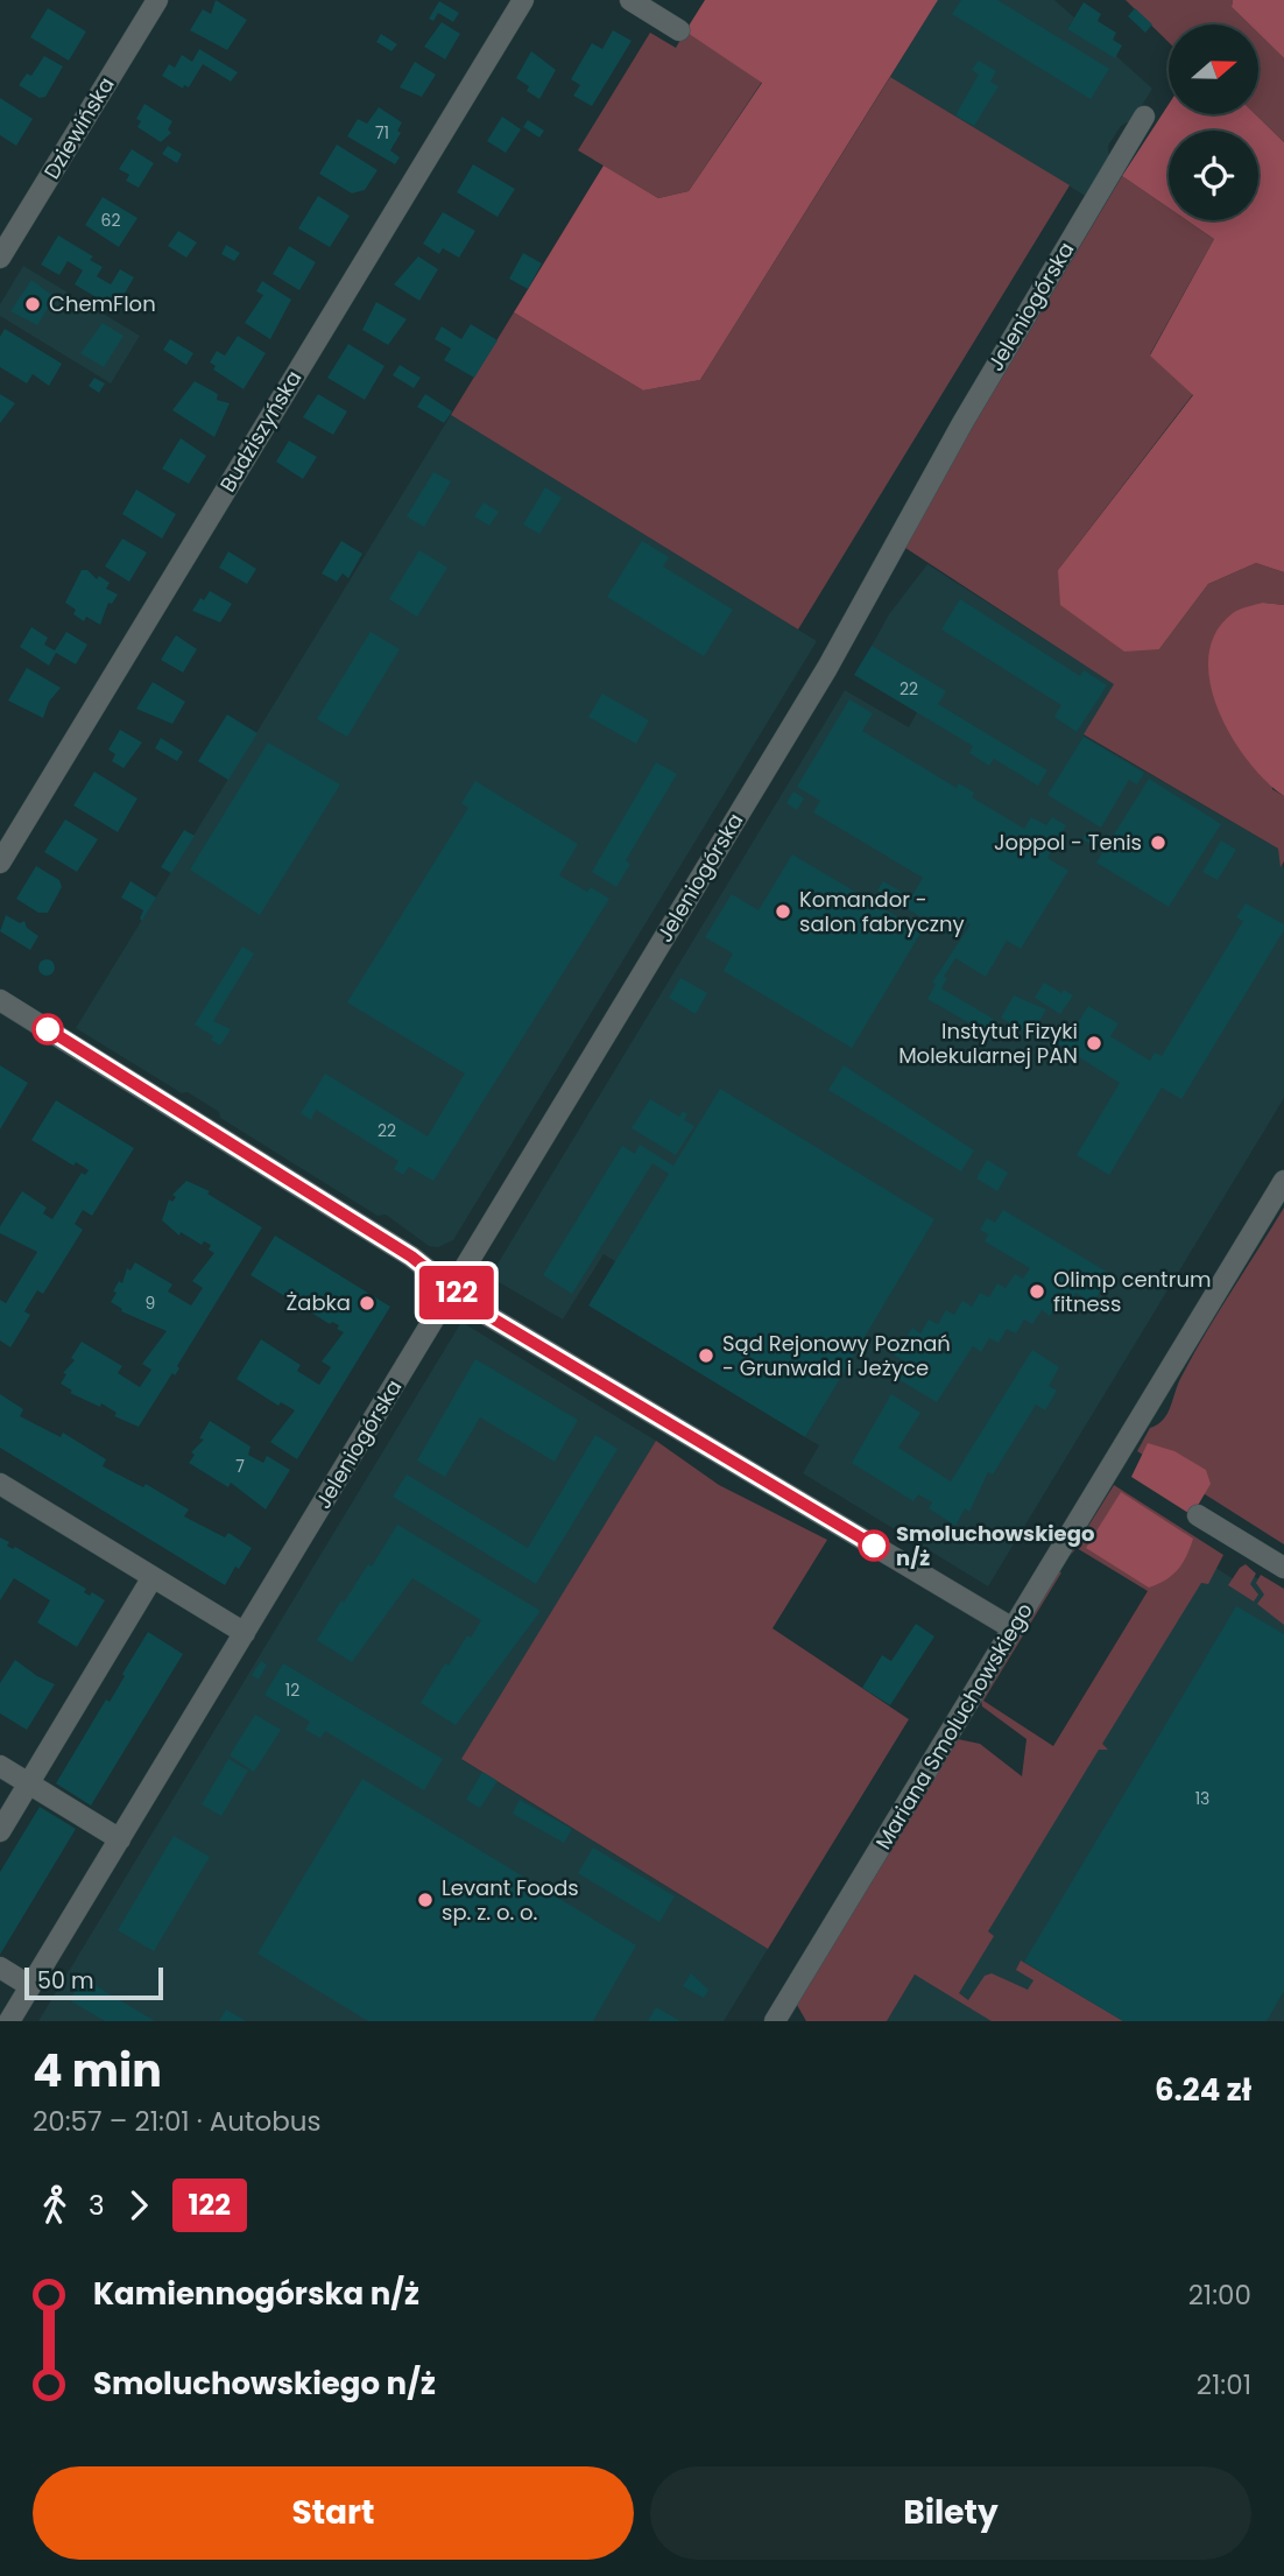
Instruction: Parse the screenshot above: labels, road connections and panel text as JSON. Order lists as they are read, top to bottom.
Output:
{
  "streets": {
    "street": [
      "Dziewińska",
      "Jeleniogórska",
      "Budziszyńska",
      "Mariana Smoluchowskiego"
    ]
  },
  "places": [
    "ChemFlon",
    "Joppol - Tenis",
    "Komandor - salon fabryczny",
    "Instytut Fizyki Molekularnej PAN",
    "Olimp centrum fitness",
    "Żabka",
    "Sąd Rejonowy Poznań - Grunwald i Jeżyce",
    "Smoluchowskiego n/ż",
    "Levant Foods sp. z. o. o."
  ],
  "lines": ["bus line 122"],
  "house_numbers": [
    "71",
    "62",
    "22",
    "22",
    "9",
    "7",
    "12",
    "13"
  ],
  "scale_bar": "50 m",
  "north": "right",
  "page": {
    "on_map": "122",
    "scale": "50 m",
    "heading": ["4 min", "20:57 – 21:01 · Autobus", "6.24 zł"],
    "legs": ["3", "122"],
    "list": [
      {
        "name": "Kamiennogórska n/ż",
        "value": "21:00"
      },
      {
        "name": "Smoluchowskiego n/ż",
        "value": "21:01"
      }
    ],
    "buttons": ["Start", "Bilety"]
  }
}
